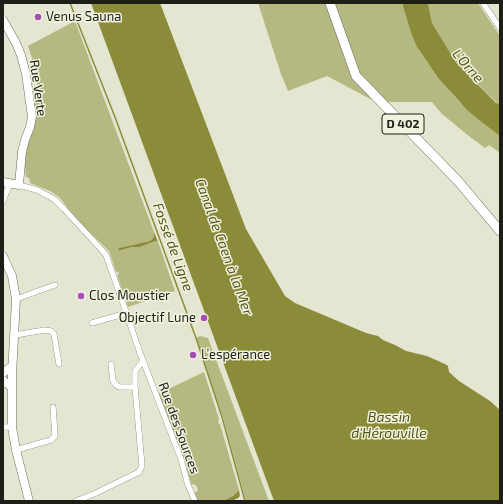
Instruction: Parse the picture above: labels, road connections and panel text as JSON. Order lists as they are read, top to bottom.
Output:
{
  "streets": {
    "main road": ["D 402"],
    "street": ["Rue Verte", "Rue des Sources"]
  },
  "crossings": [
    ["Rue Verte", "Rue des Sources"]
  ],
  "water": [
    "L'Orne",
    "Fossé de Ligne",
    "Canal de Caen à la Mer",
    "Bassin d'Hérouville"
  ],
  "places": [
    "Venus Sauna",
    "Clos Moustier",
    "Objectif Lune",
    "L’espérance"
  ]
}
